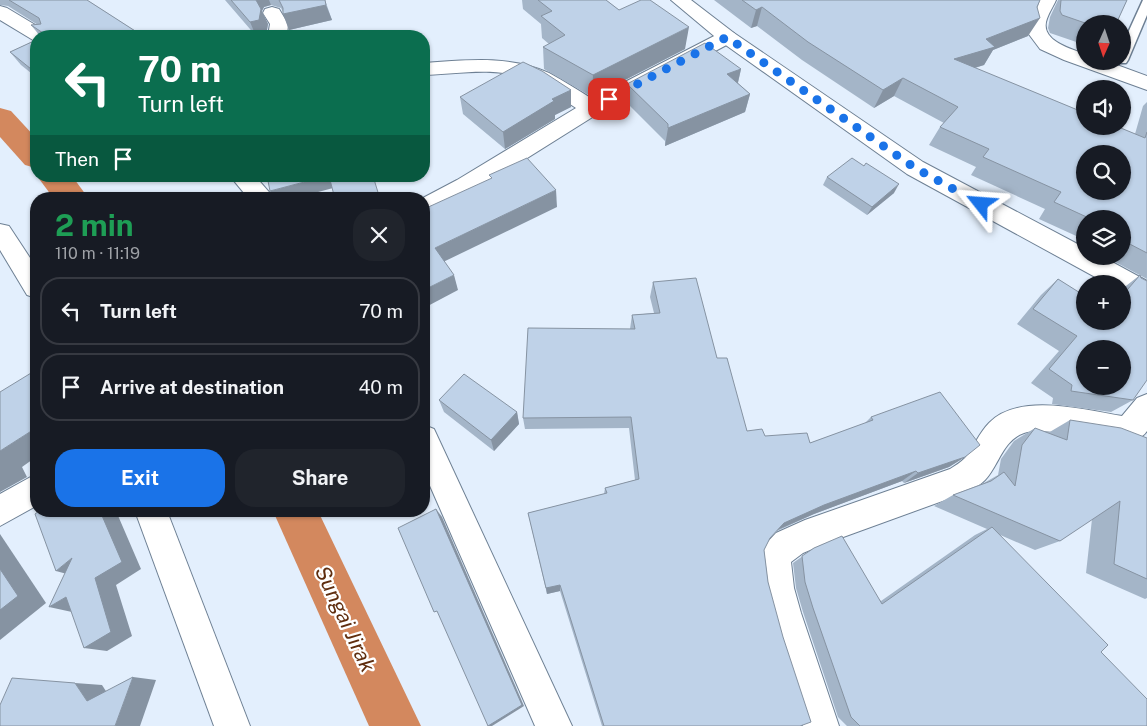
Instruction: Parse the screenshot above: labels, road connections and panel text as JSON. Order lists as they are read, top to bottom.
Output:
{
  "water": ["Sungai Jirak"],
  "north": "bottom",
  "page": {
    "map_buttons": ["+", "−"],
    "turn": ["70 m", "Turn left"],
    "then": "Then",
    "heading": ["2 min", "110 m · 11:19"],
    "list": [
      {
        "name": "Turn left",
        "value": "70 m"
      },
      {
        "name": "Arrive at destination",
        "value": "40 m"
      }
    ],
    "buttons": ["Exit", "Share"]
  }
}
